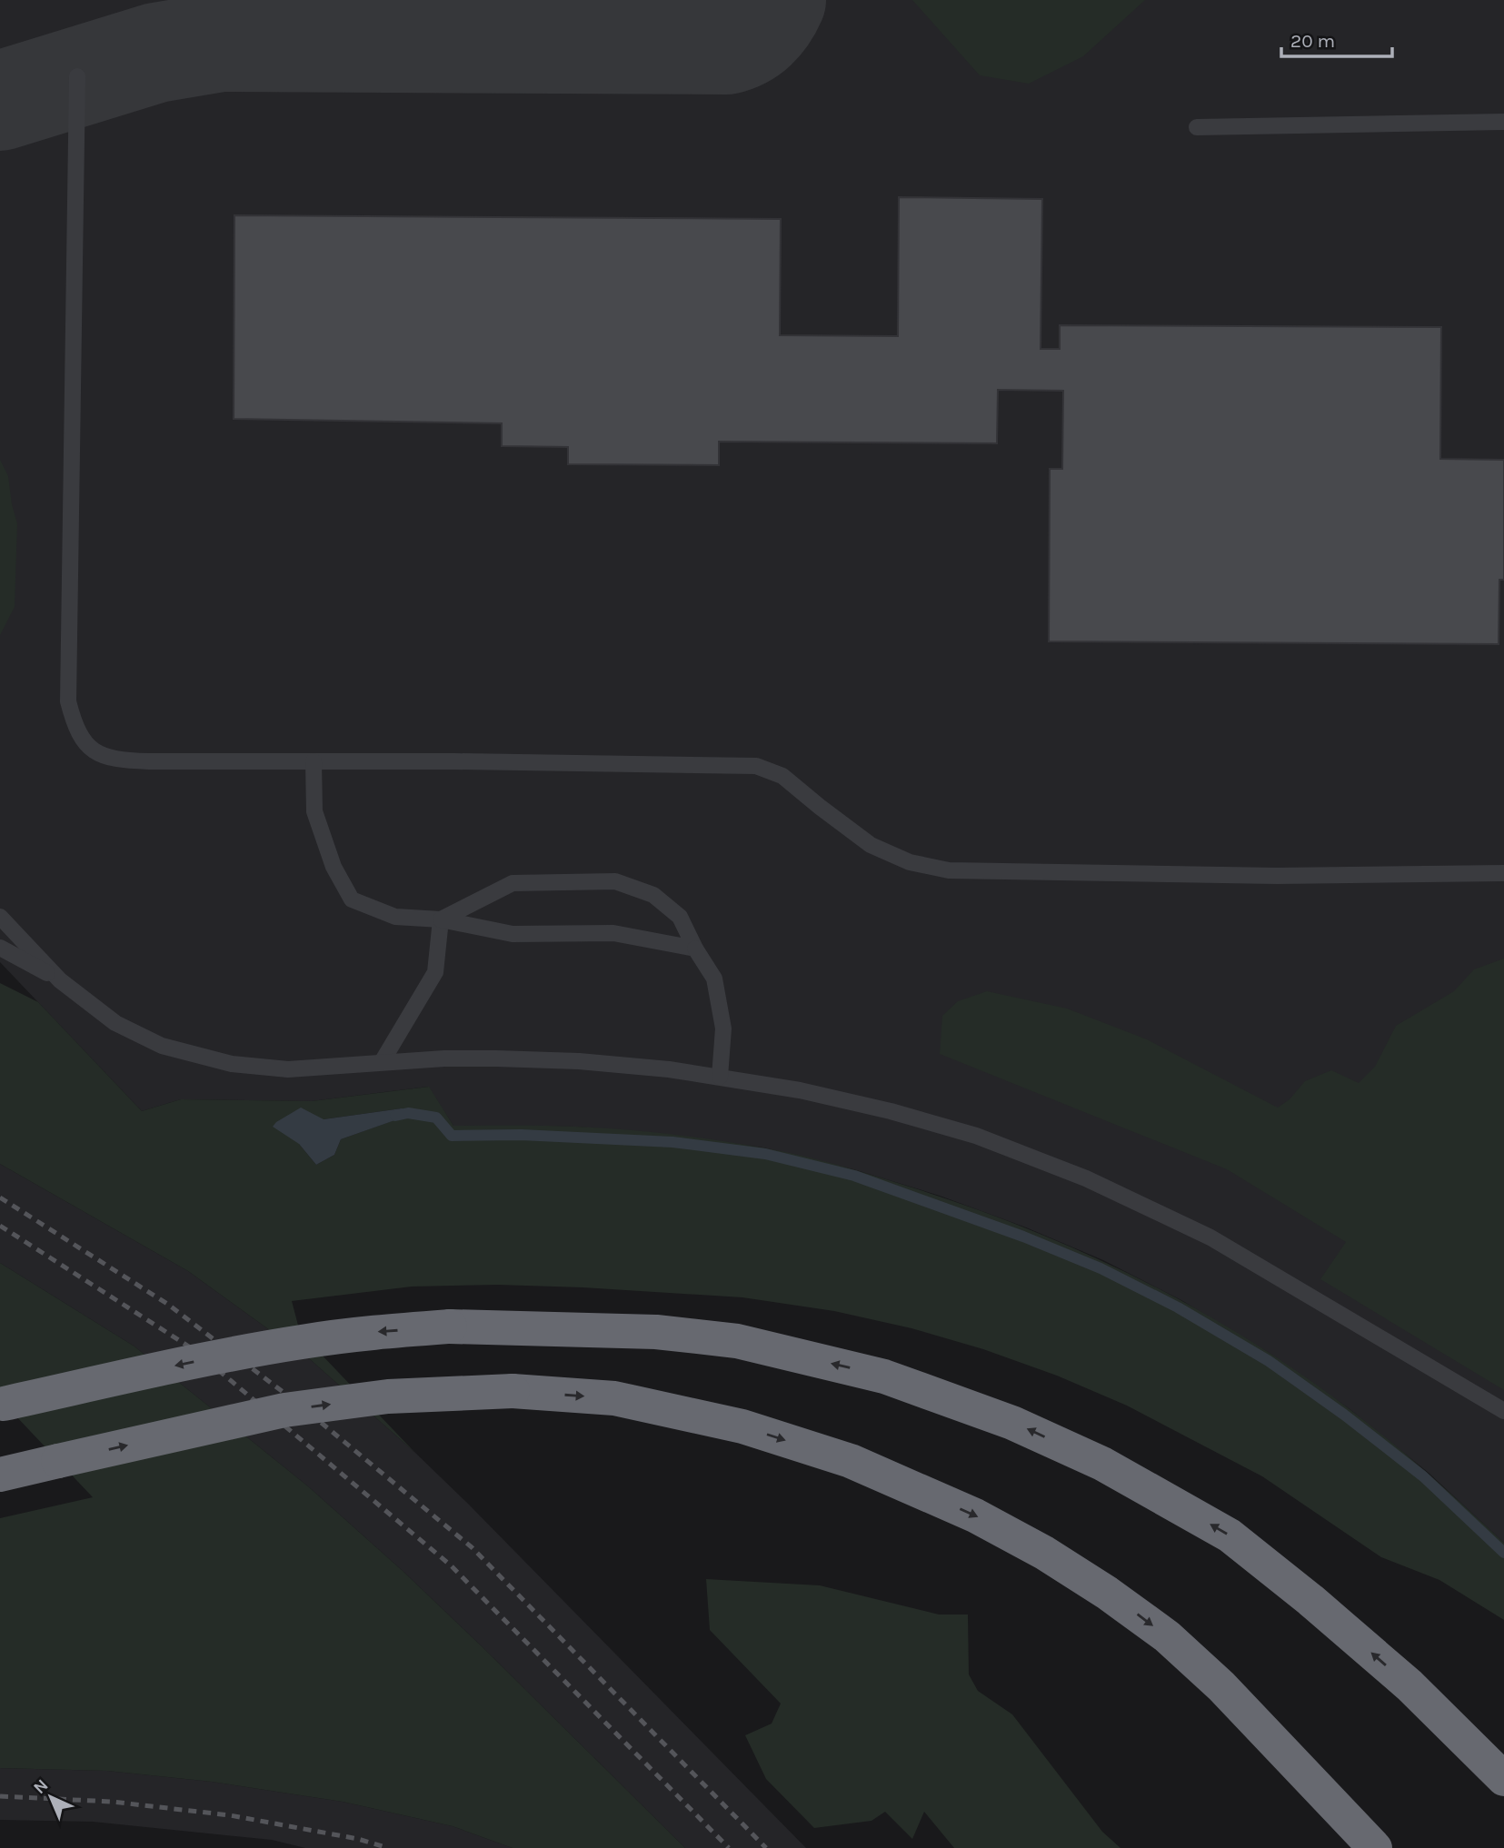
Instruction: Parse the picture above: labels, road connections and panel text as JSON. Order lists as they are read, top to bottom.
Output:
{
  "scale_bar": "20 m",
  "north": "top left"
}
